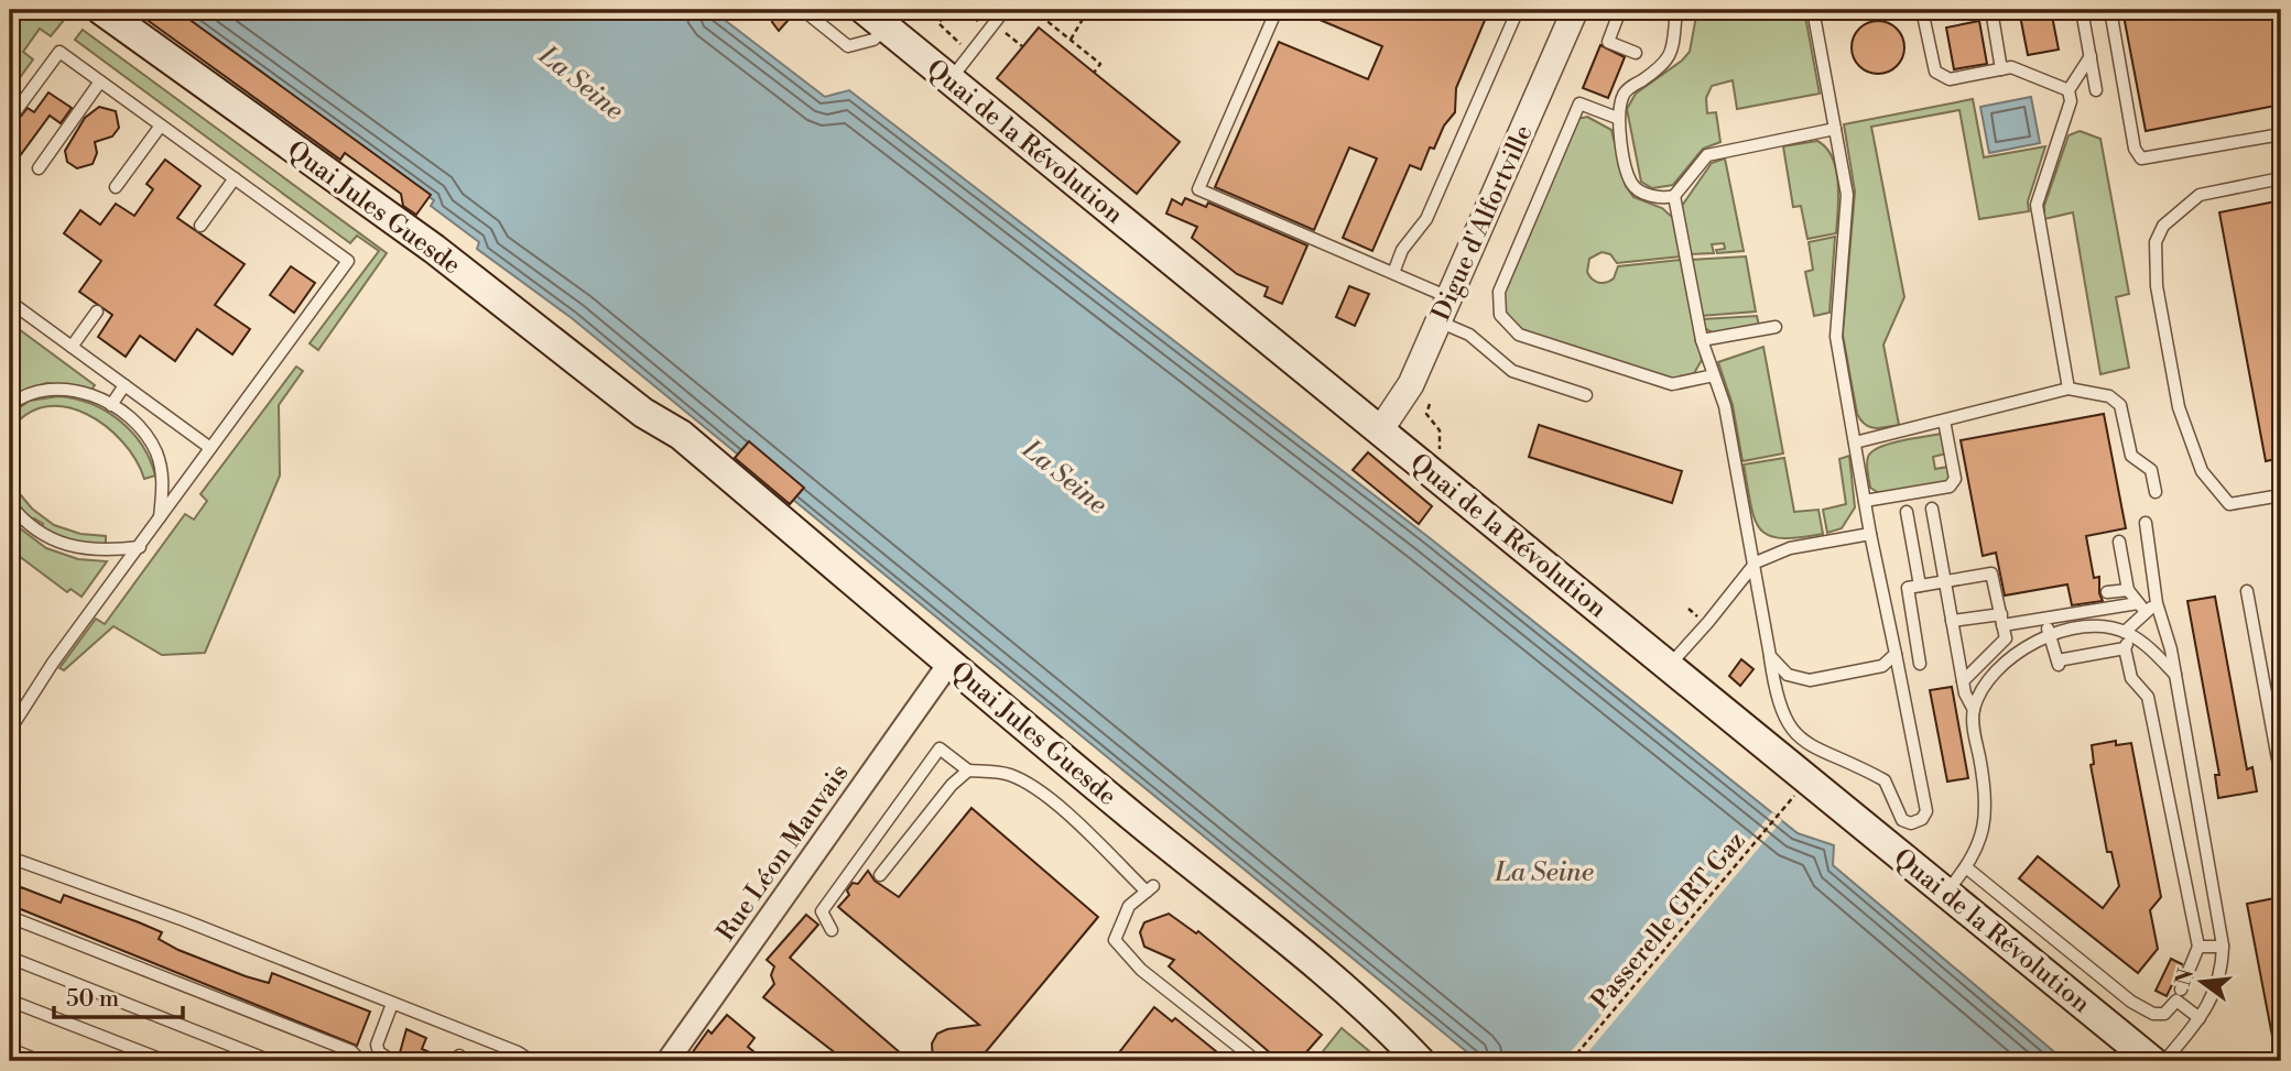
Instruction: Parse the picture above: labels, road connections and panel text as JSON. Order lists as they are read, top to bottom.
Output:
{
  "streets": {
    "main road": ["Quai de la Révolution", "Quai Jules Guesde"],
    "street": ["Digue d'Alfortville", "Rue Léon Mauvais"],
    "path": ["Passerelle GRT Gaz"]
  },
  "crossings": [
    ["Quai de la Révolution", "Digue d'Alfortville"],
    ["Quai Jules Guesde", "Rue Léon Mauvais"]
  ],
  "water": ["La Seine"],
  "scale_bar": "50 m",
  "north": "left"
}
